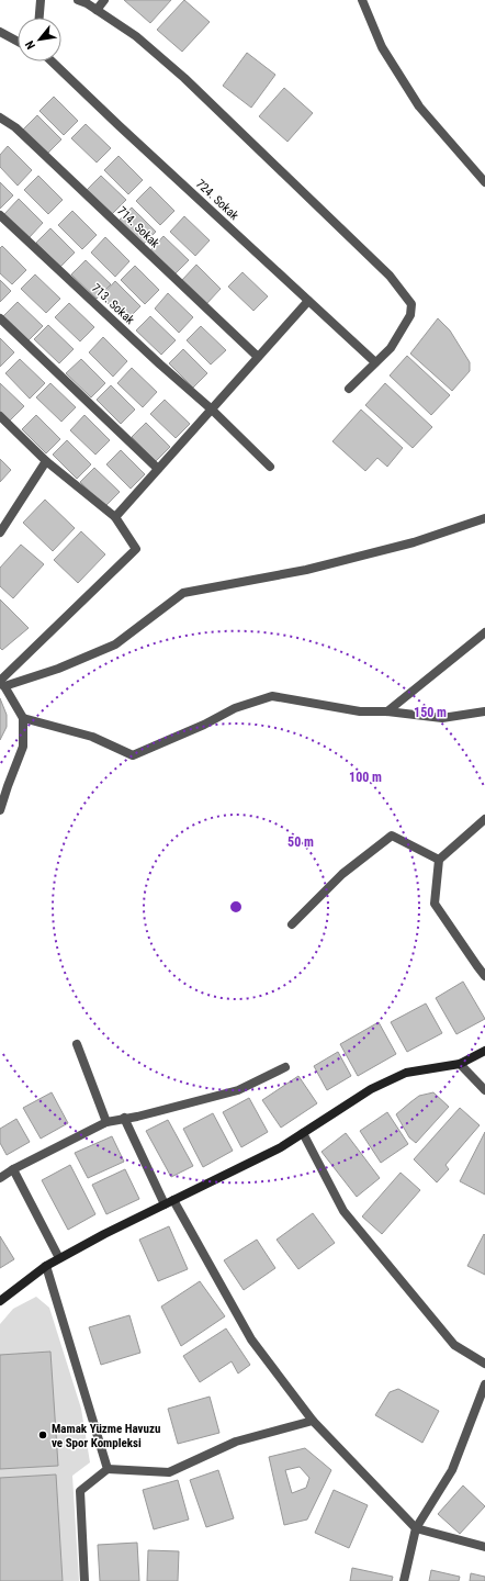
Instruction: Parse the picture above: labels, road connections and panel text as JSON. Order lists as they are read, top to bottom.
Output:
{
  "streets": {
    "street": ["724. Sokak", "714. Sokak", "713. Sokak"]
  },
  "places": ["Mamak Yüzme Havuzu ve Spor Kompleksi"],
  "north": "bottom left",
  "rings": ["150 m", "100 m", "50 m"]
}
